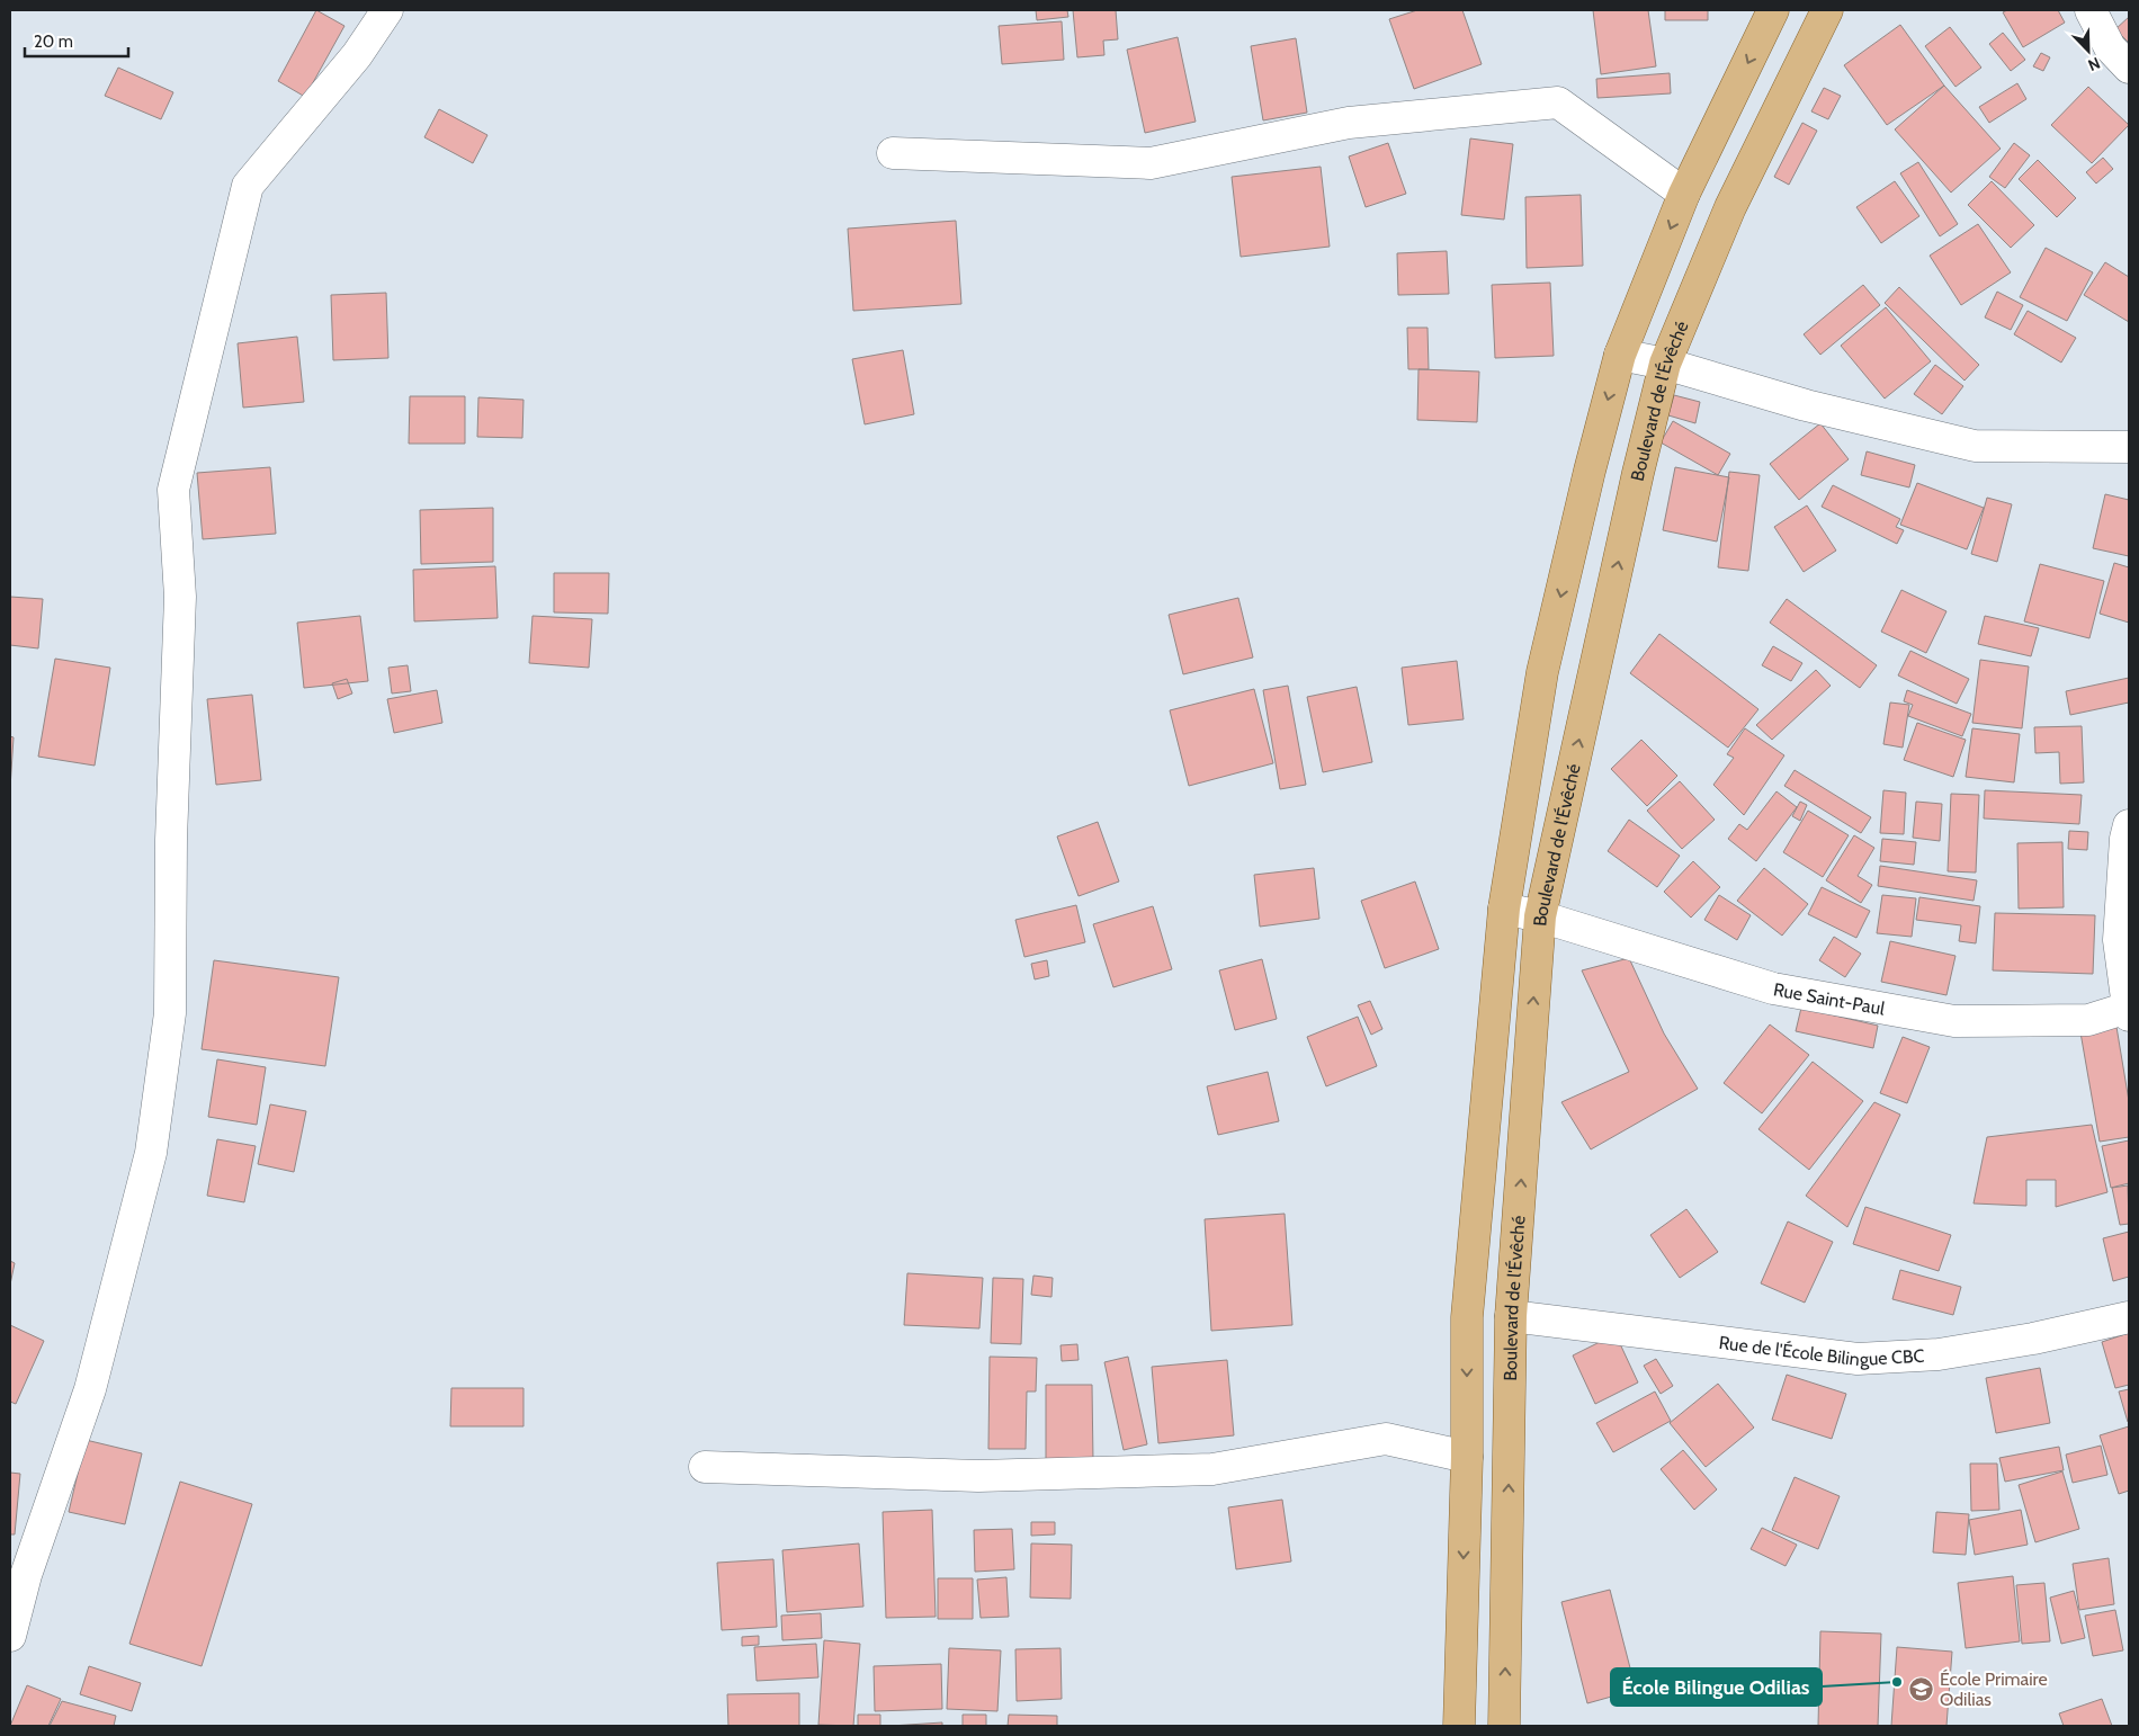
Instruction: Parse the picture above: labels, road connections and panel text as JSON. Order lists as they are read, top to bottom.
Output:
{
  "streets": {
    "main road": ["Boulevard de l'Évêché"],
    "street": ["Rue Saint-Paul", "Rue de l'École Bilingue CBC"]
  },
  "crossings": [
    ["Boulevard de l'Évêché", "Rue Saint-Paul"],
    ["Boulevard de l'Évêché", "Rue de l'École Bilingue CBC"]
  ],
  "places": {
    "other": ["École Bilingue Odilias"],
    "school or university": ["École Primaire Odilias"]
  },
  "scale_bar": "20 m",
  "north": "bottom right"
}
